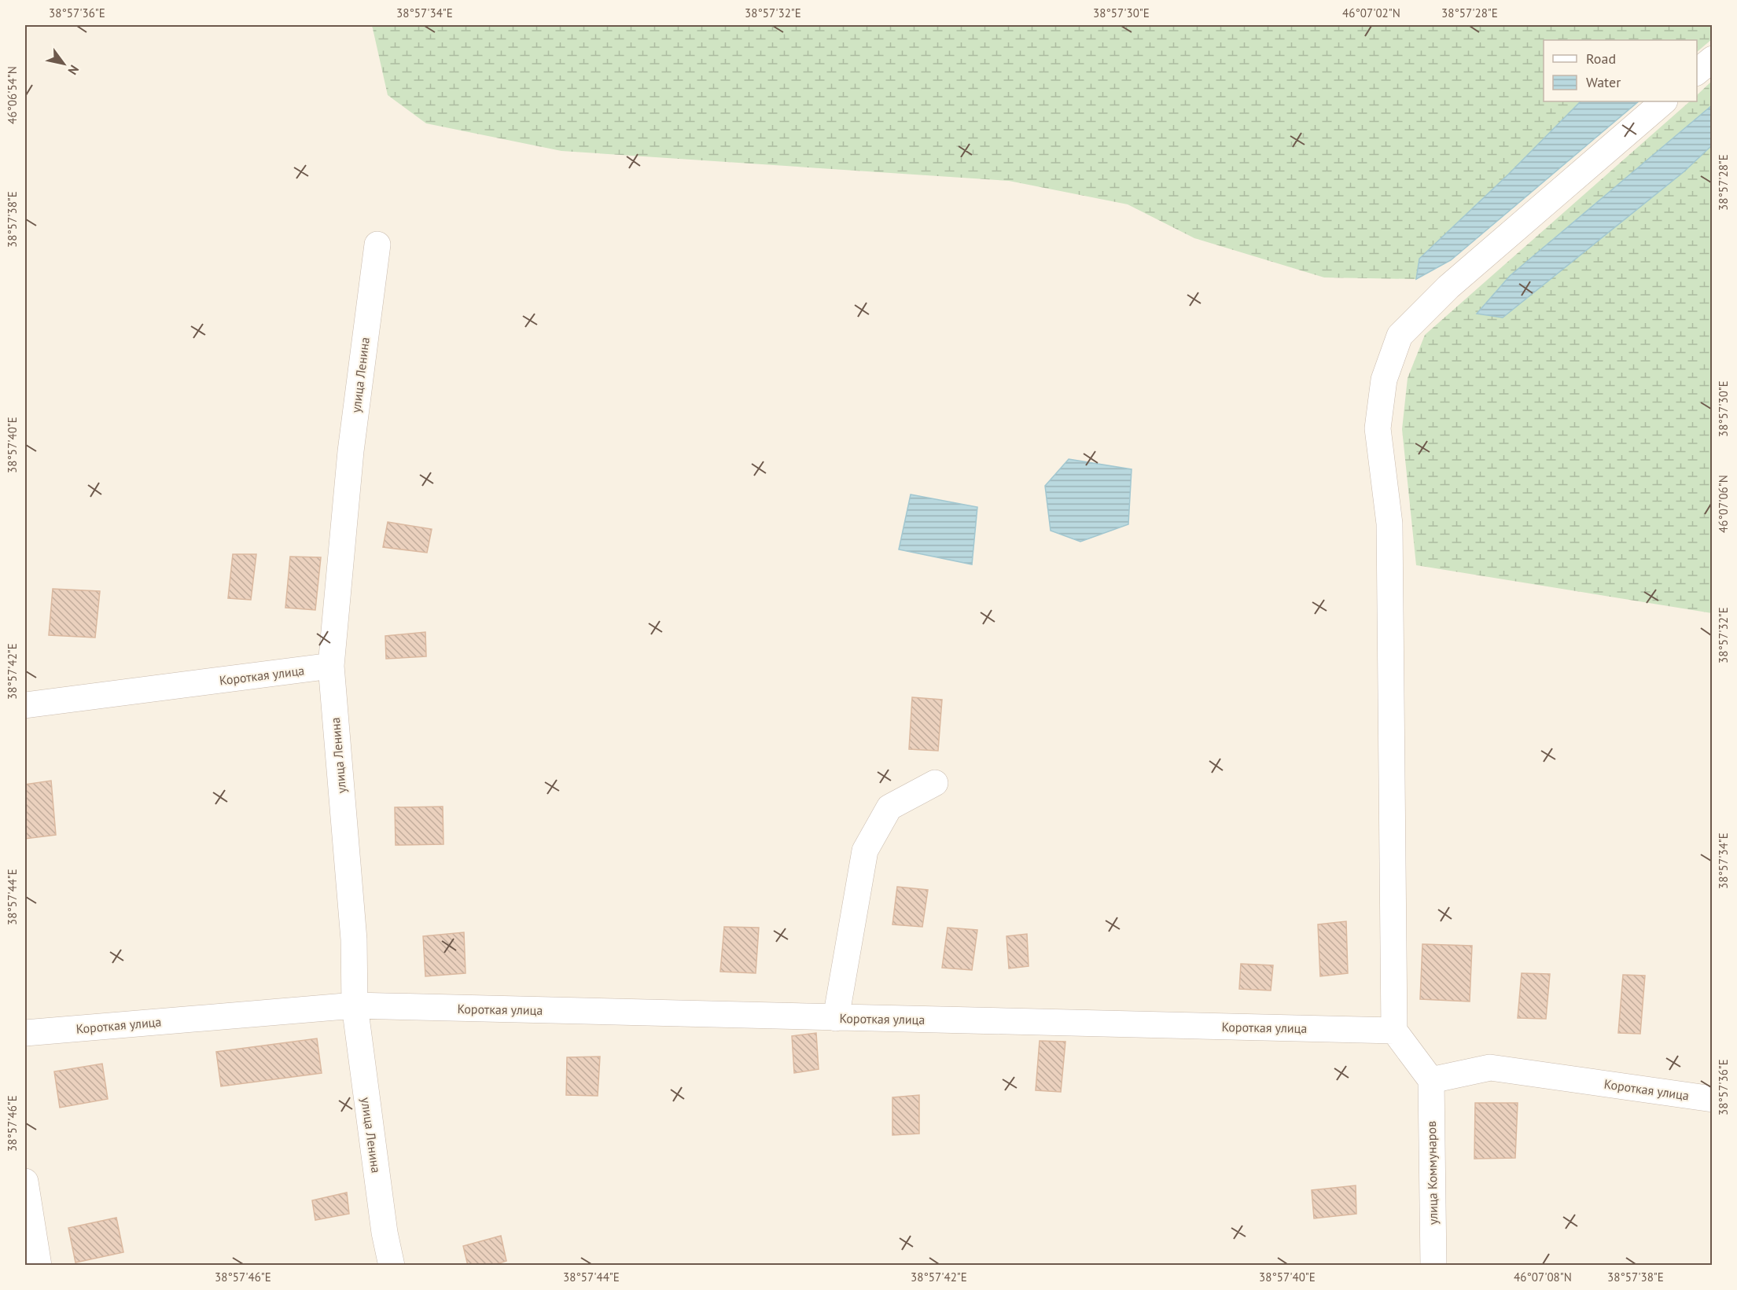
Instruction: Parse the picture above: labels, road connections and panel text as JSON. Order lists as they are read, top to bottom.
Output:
{
  "streets": {
    "street": ["улица Ленина", "Короткая улица", "улица Коммунаров"]
  },
  "crossings": [
    ["улица Ленина", "Короткая улица"],
    ["Короткая улица", "улица Коммунаров"]
  ],
  "legend": ["Road", "Water"],
  "north": "bottom right",
  "coordinates": [
    "38°57'36\"E",
    "38°57'34\"E",
    "38°57'32\"E",
    "38°57'30\"E",
    "46°07'02\"N",
    "38°57'28\"E",
    "46°06'54\"N",
    "38°57'38\"E",
    "38°57'40\"E",
    "46°07'06\"N",
    "38°57'42\"E",
    "38°57'44\"E",
    "38°57'46\"E",
    "46°07'08\"N"
  ]
}
